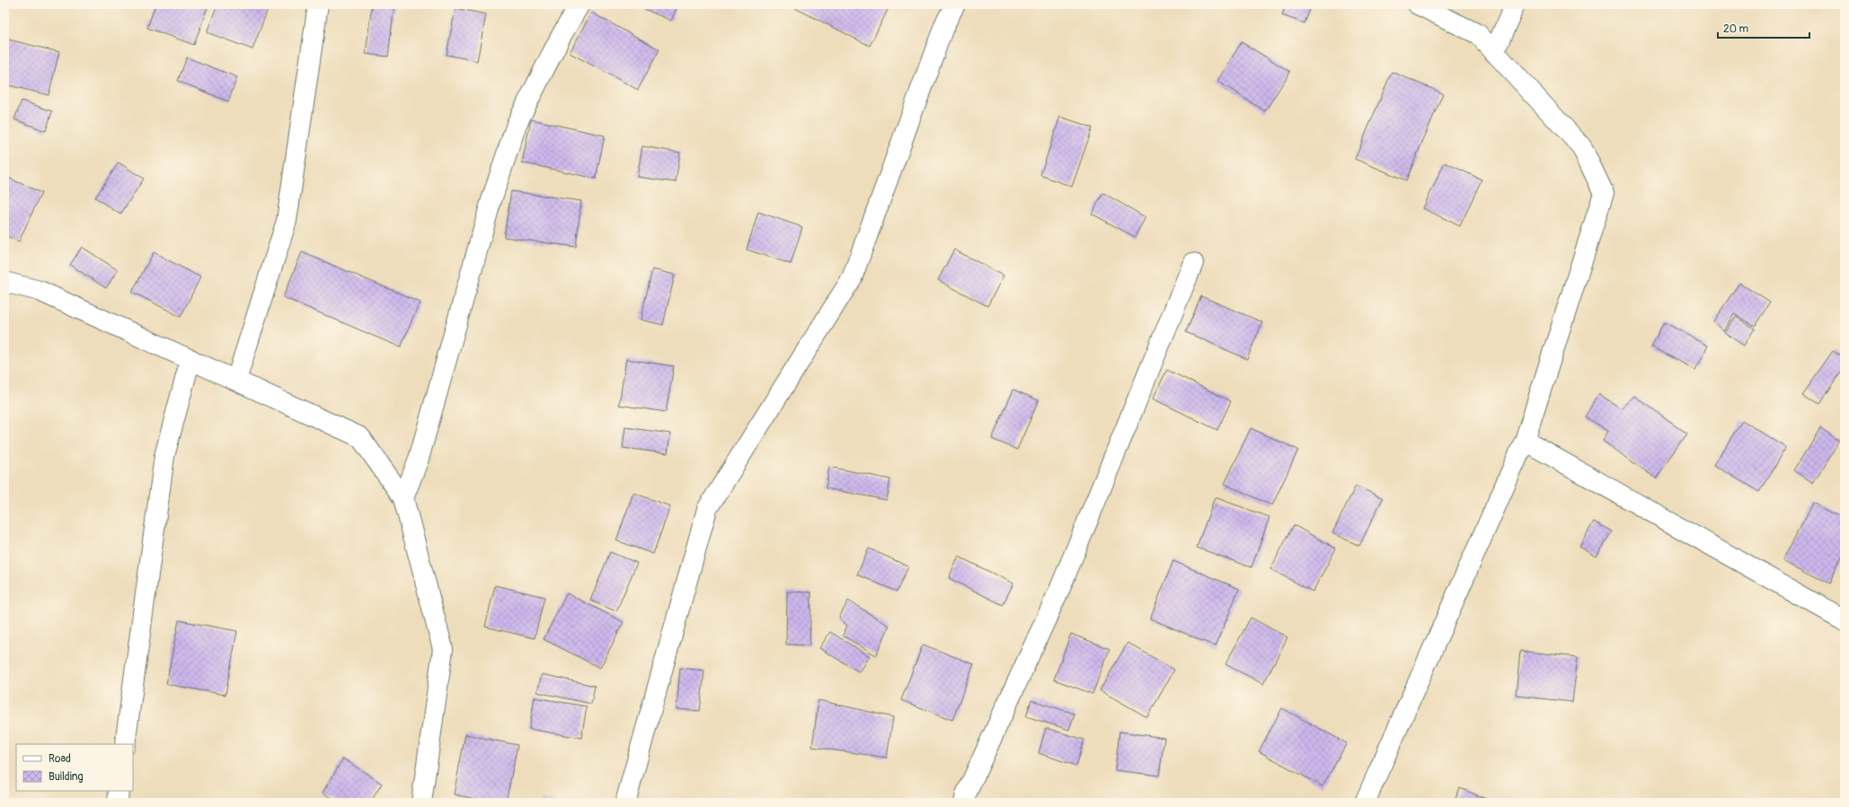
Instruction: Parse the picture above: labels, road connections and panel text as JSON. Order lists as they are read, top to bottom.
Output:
{
  "legend": ["Road", "Building"],
  "scale_bar": "20 m"
}
